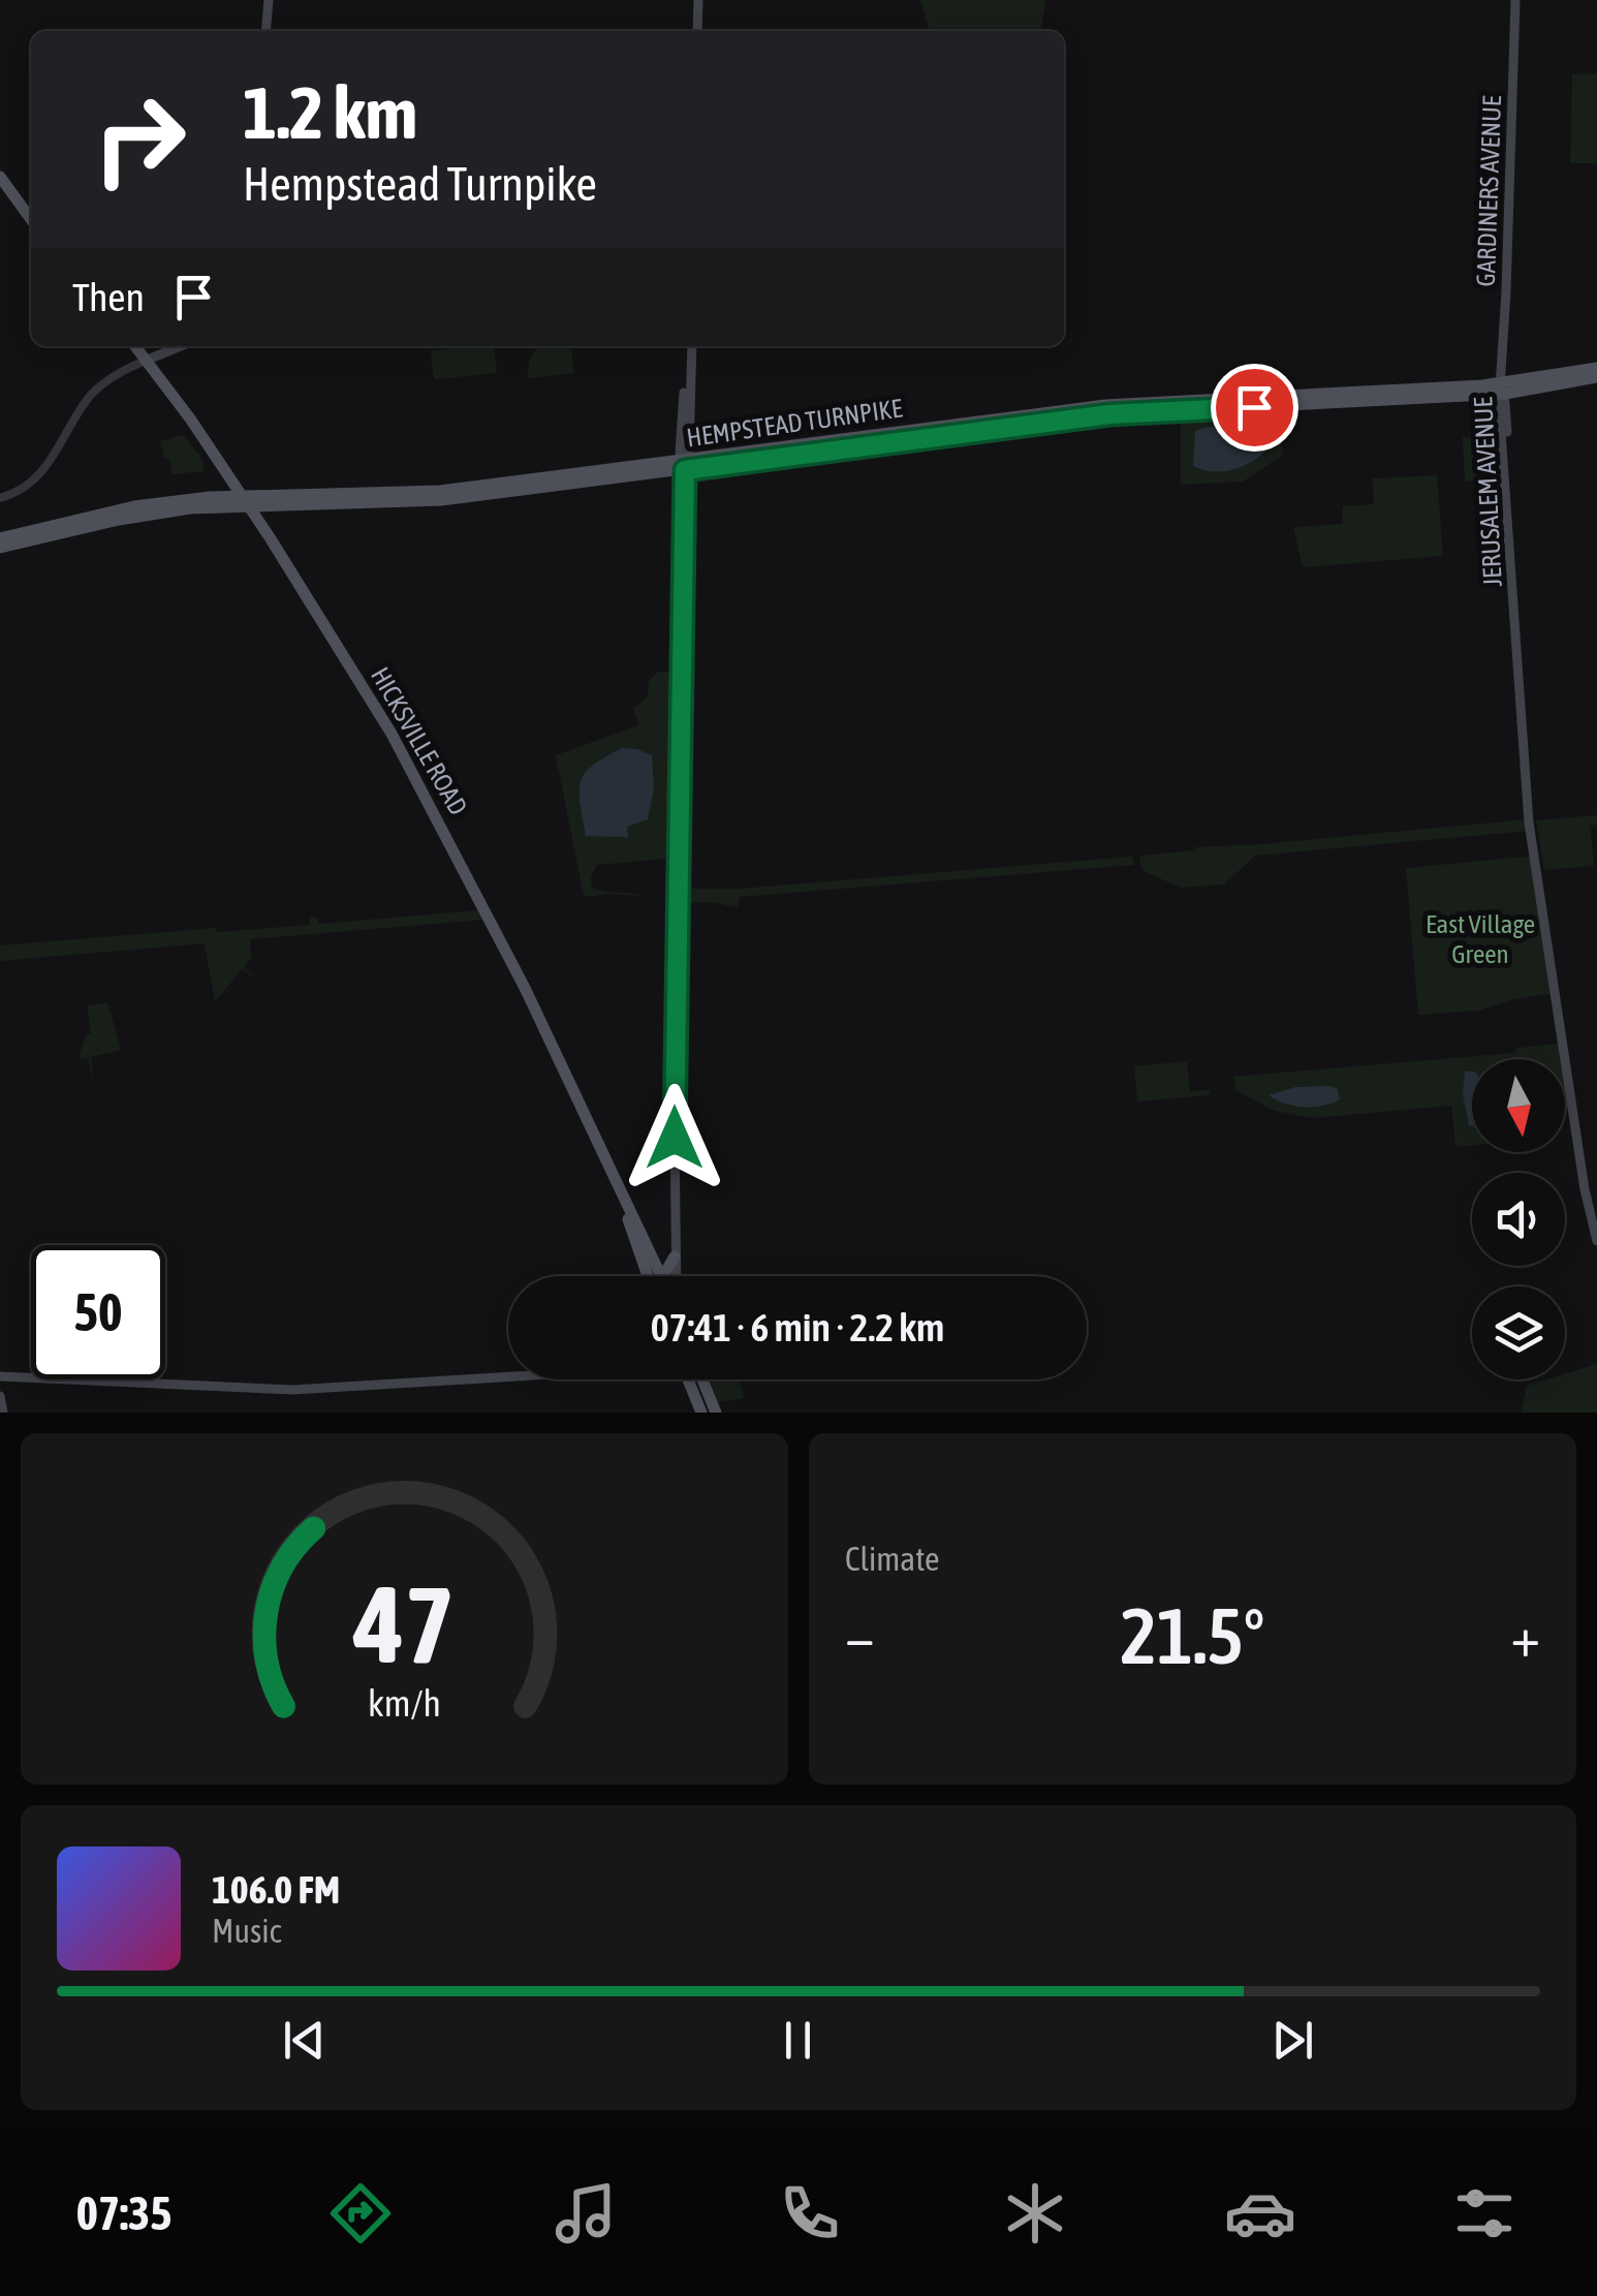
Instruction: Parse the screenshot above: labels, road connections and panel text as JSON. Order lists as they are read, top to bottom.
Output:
{
  "streets": {
    "main road": [
      "GARDINERS AVENUE",
      "HEMPSTEAD TURNPIKE",
      "JERUSALEM AVENUE",
      "HICKSVILLE ROAD"
    ]
  },
  "crossings": [
    ["GARDINERS AVENUE", "HEMPSTEAD TURNPIKE"],
    ["GARDINERS AVENUE", "JERUSALEM AVENUE"],
    ["HEMPSTEAD TURNPIKE", "JERUSALEM AVENUE"],
    ["HEMPSTEAD TURNPIKE", "HICKSVILLE ROAD"]
  ],
  "parks": ["East Village Green"],
  "north": "bottom",
  "page": {
    "turn": ["1.2 km", "Hempstead Turnpike"],
    "then": "Then",
    "limit": "50",
    "trip": "07:41 · 6 min · 2.2 km",
    "tile": "Climate",
    "heat": ["−", "21.5°", "+"],
    "song": ["106.0 FM", "Music"],
    "tabs": "07:35",
    "gauge": ["47", "km/h"]
  }
}
